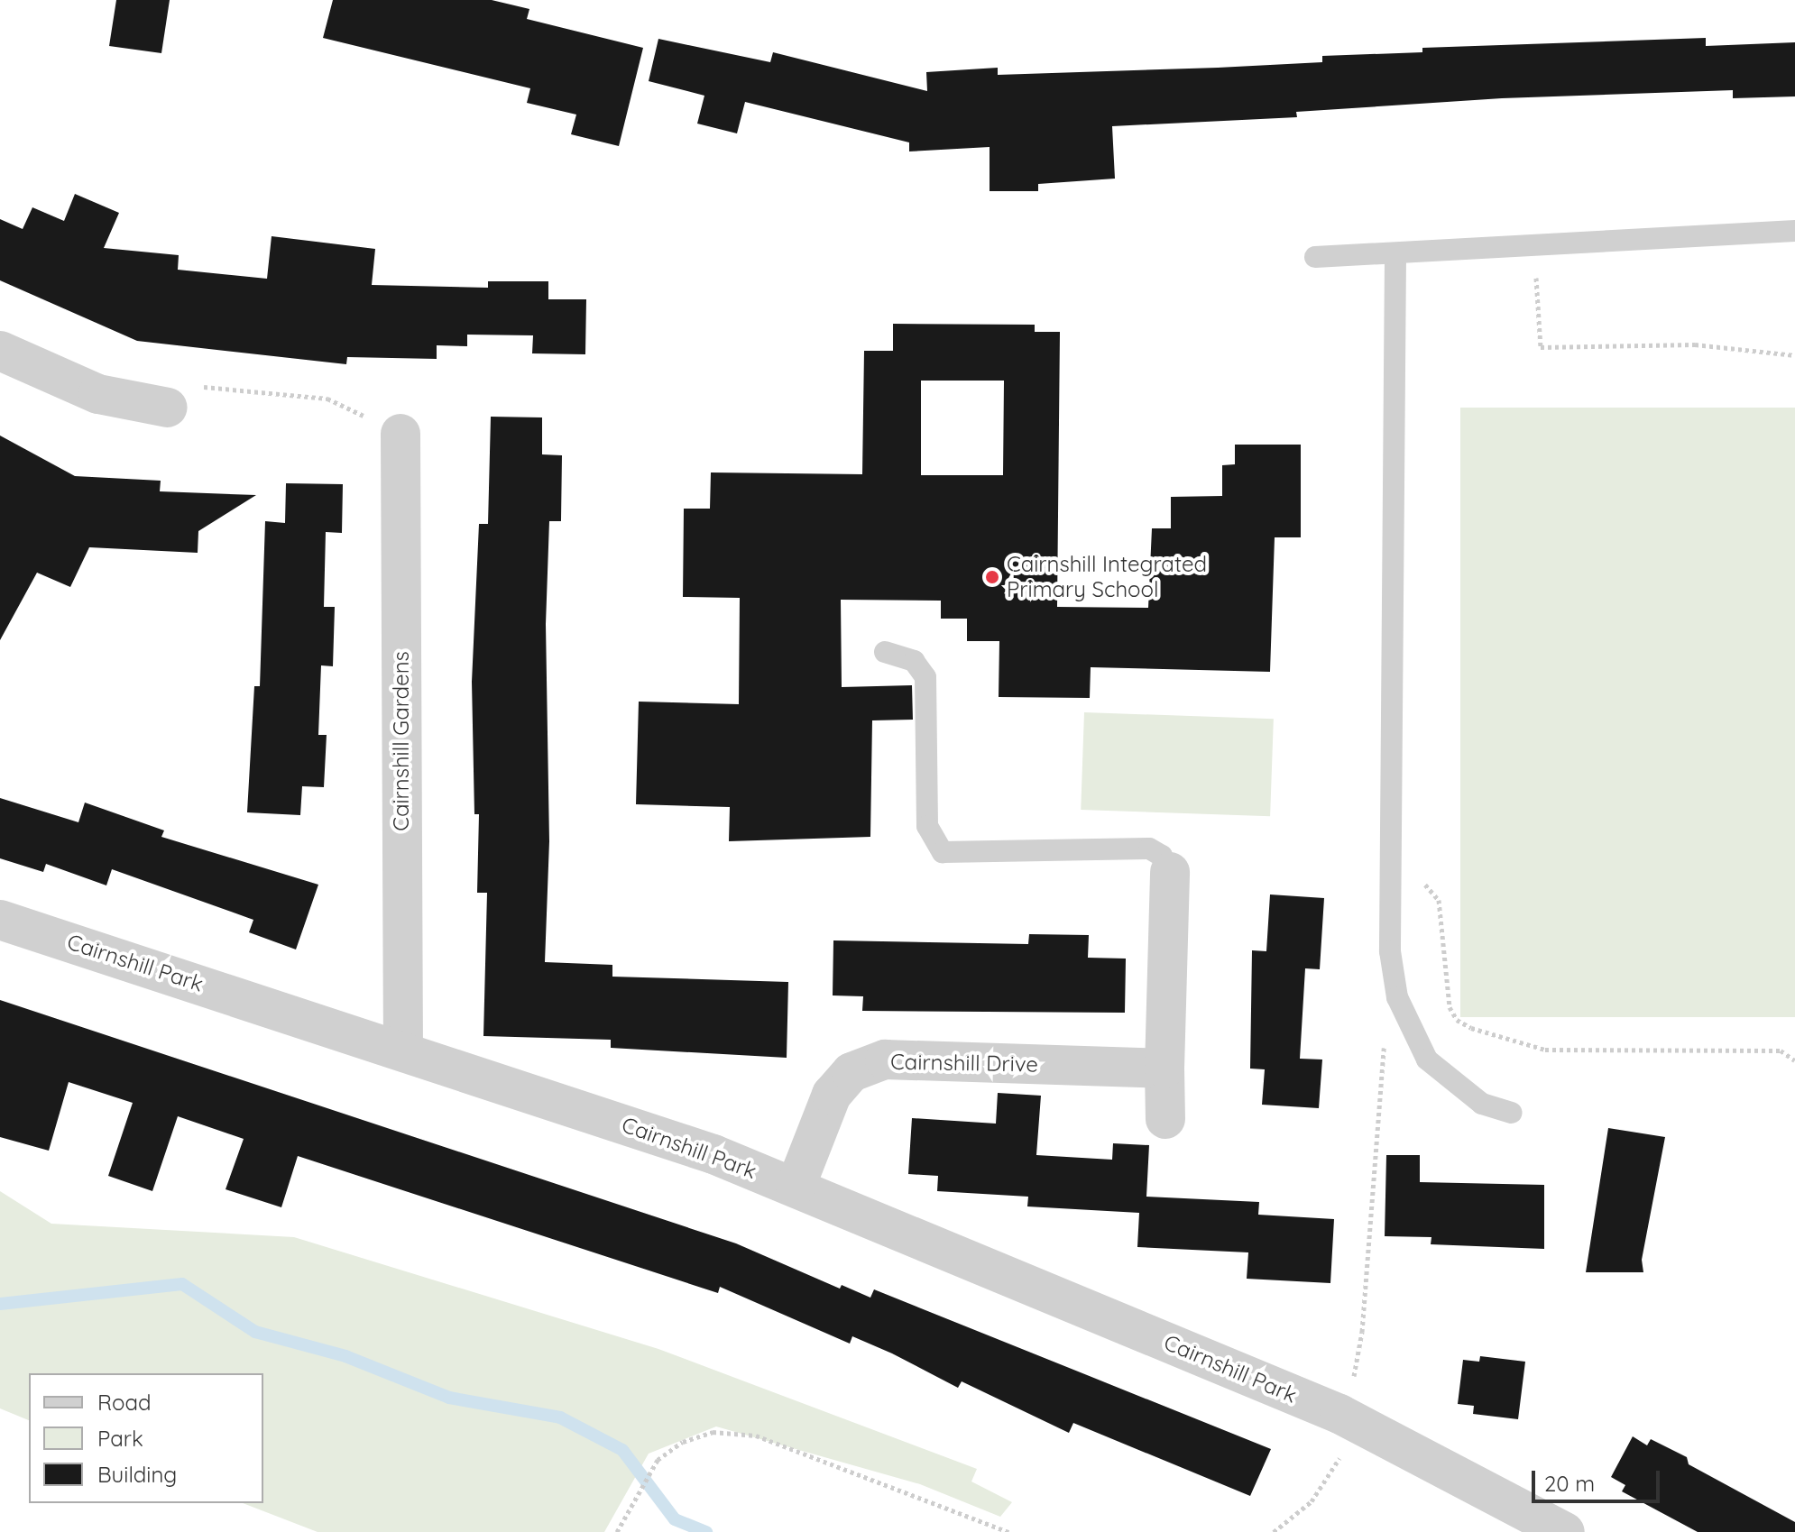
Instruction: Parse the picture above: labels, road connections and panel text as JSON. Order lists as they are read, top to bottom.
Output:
{
  "streets": {
    "street": ["Cairnshill Gardens", "Cairnshill Park", "Cairnshill Drive"]
  },
  "crossings": [
    ["Cairnshill Gardens", "Cairnshill Park"],
    ["Cairnshill Park", "Cairnshill Drive"]
  ],
  "places": ["Cairnshill Integrated Primary School"],
  "legend": ["Road", "Park", "Building"],
  "scale_bar": "20 m"
}
